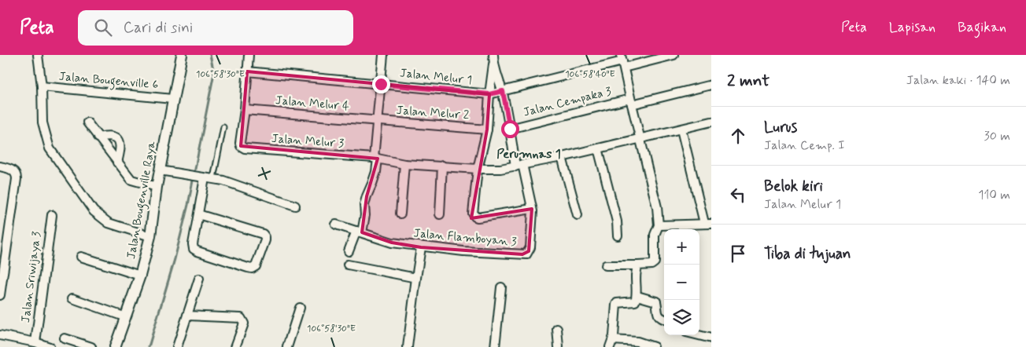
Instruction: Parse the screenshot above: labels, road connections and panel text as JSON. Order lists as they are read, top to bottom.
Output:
{
  "streets": {
    "street": [
      "Jalan Melur 1",
      "Jalan Bougenville 6",
      "Jalan Cempaka 3",
      "Jalan Melur 4",
      "Jalan Melur 2",
      "Jalan Melur 3",
      "Jalan Bougenville Raya",
      "Jalan Flamboyan 3",
      "Jalan Sriwijaya 3"
    ]
  },
  "crossings": [
    ["Jalan Melur 1", "Jalan Flamboyan 3"],
    ["Jalan Bougenville 6", "Jalan Bougenville Raya"],
    ["Jalan Cempaka 3", "Jalan Flamboyan 3"],
    ["Jalan Melur 4", "Jalan Melur 2"],
    ["Jalan Melur 4", "Jalan Melur 3"],
    ["Jalan Melur 3", "Jalan Flamboyan 3"]
  ],
  "districts": ["Perumnas 1"],
  "page": {
    "header": "Peta",
    "search": "Cari di sini",
    "nav": ["Peta", "Lapisan", "Bagikan"],
    "heading": ["2 mnt", "Jalan kaki · 140 m"],
    "list": [
      ["Lurus", "Jalan Cemp. I", "30 m"],
      ["Belok kiri", "Jalan Melur 1", "110 m"],
      "Tiba di tujuan"
    ],
    "map_buttons": ["+", "−"]
  },
  "coordinates": ["106°58'30\"E", "106°58'40\"E"]
}
